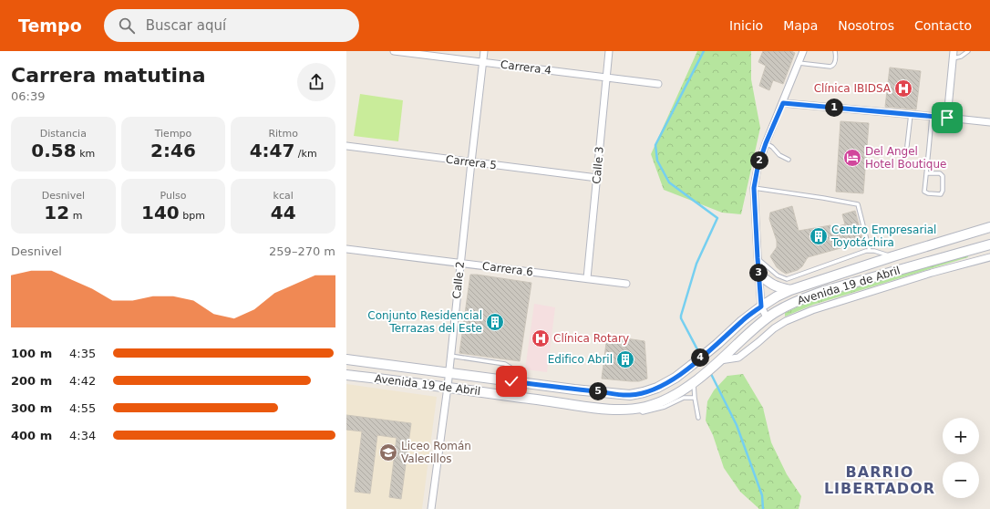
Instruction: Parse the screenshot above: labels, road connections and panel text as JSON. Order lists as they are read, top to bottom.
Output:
{
  "streets": {
    "main road": ["Avenida 19 de Abril"],
    "street": [
      "Carrera 4",
      "Carrera 5",
      "Calle 3",
      "Carrera 6",
      "Calle 2"
    ]
  },
  "crossings": [
    ["Carrera 4", "Calle 3"],
    ["Carrera 4", "Calle 2"],
    ["Carrera 5", "Calle 3"],
    ["Carrera 5", "Calle 2"],
    ["Calle 3", "Carrera 6"],
    ["Carrera 6", "Calle 2"],
    ["Calle 2", "Avenida 19 de Abril"]
  ],
  "districts": ["BARRIO LIBERTADOR"],
  "places": {
    "hospital": ["Clínica IBIDSA", "Clínica Rotary"],
    "hotel": ["Del Angel Hotel Boutique"],
    "building": ["Centro Empresarial Toyotáchira", "Conjunto Residencial Terrazas del Este", "Edifico Abril"],
    "school or university": ["Liceo Román Valecillos"]
  },
  "page": {
    "header": "Tempo",
    "search": "Buscar aquí",
    "nav": [
      "Inicio",
      "Mapa",
      "Nosotros",
      "Contacto"
    ],
    "heading": ["Carrera matutina", "06:39"],
    "pins": [
      "1",
      "2",
      "3",
      "4",
      "5"
    ],
    "stats": [
      ["Distancia", "0.58 km"],
      ["Tiempo", "2:46"],
      ["Ritmo", "4:47 /km"],
      ["Desnivel", "12 m"],
      ["Pulso", "140 bpm"],
      ["kcal", "44"]
    ],
    "chart": ["Desnivel", "259–270 m"],
    "list": [
      {
        "name": "100 m",
        "note": "4:35"
      },
      {
        "name": "200 m",
        "note": "4:42"
      },
      {
        "name": "300 m",
        "note": "4:55"
      },
      {
        "name": "400 m",
        "note": "4:34"
      }
    ],
    "map_buttons": ["+", "−"]
  }
}
